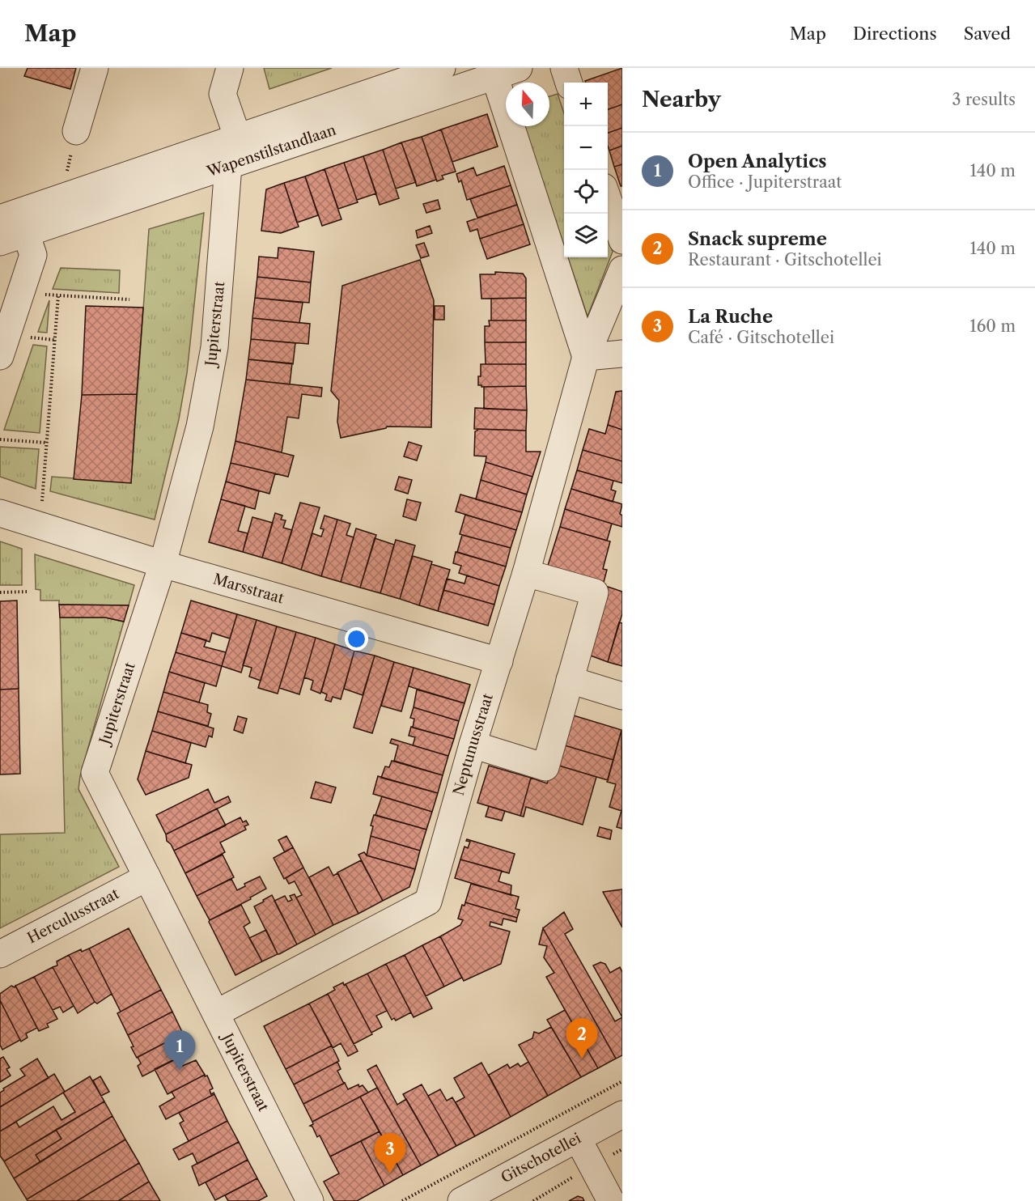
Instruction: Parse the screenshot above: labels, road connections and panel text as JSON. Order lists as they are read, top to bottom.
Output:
{
  "streets": {
    "street": [
      "Wapenstilstandlaan",
      "Jupiterstraat",
      "Marsstraat",
      "Neptunusstraat",
      "Herculusstraat",
      "Gitschotellei"
    ]
  },
  "crossings": [
    ["Wapenstilstandlaan", "Jupiterstraat"],
    ["Jupiterstraat", "Marsstraat"],
    ["Jupiterstraat", "Neptunusstraat"],
    ["Jupiterstraat", "Herculusstraat"],
    ["Marsstraat", "Neptunusstraat"]
  ],
  "north": "top",
  "page": {
    "header": "Map",
    "nav": ["Map", "Directions", "Saved"],
    "heading": ["Nearby", "3 results"],
    "map_buttons": ["+", "−"],
    "list": [
      {
        "mark": "1",
        "name": "Open Analytics",
        "note": "Office · Jupiterstraat",
        "value": "140 m"
      },
      {
        "mark": "2",
        "name": "Snack supreme",
        "note": "Restaurant · Gitschotellei",
        "value": "140 m"
      },
      {
        "mark": "3",
        "name": "La Ruche",
        "note": "Café · Gitschotellei",
        "value": "160 m"
      }
    ],
    "pins": ["2", "1", "3"]
  }
}
